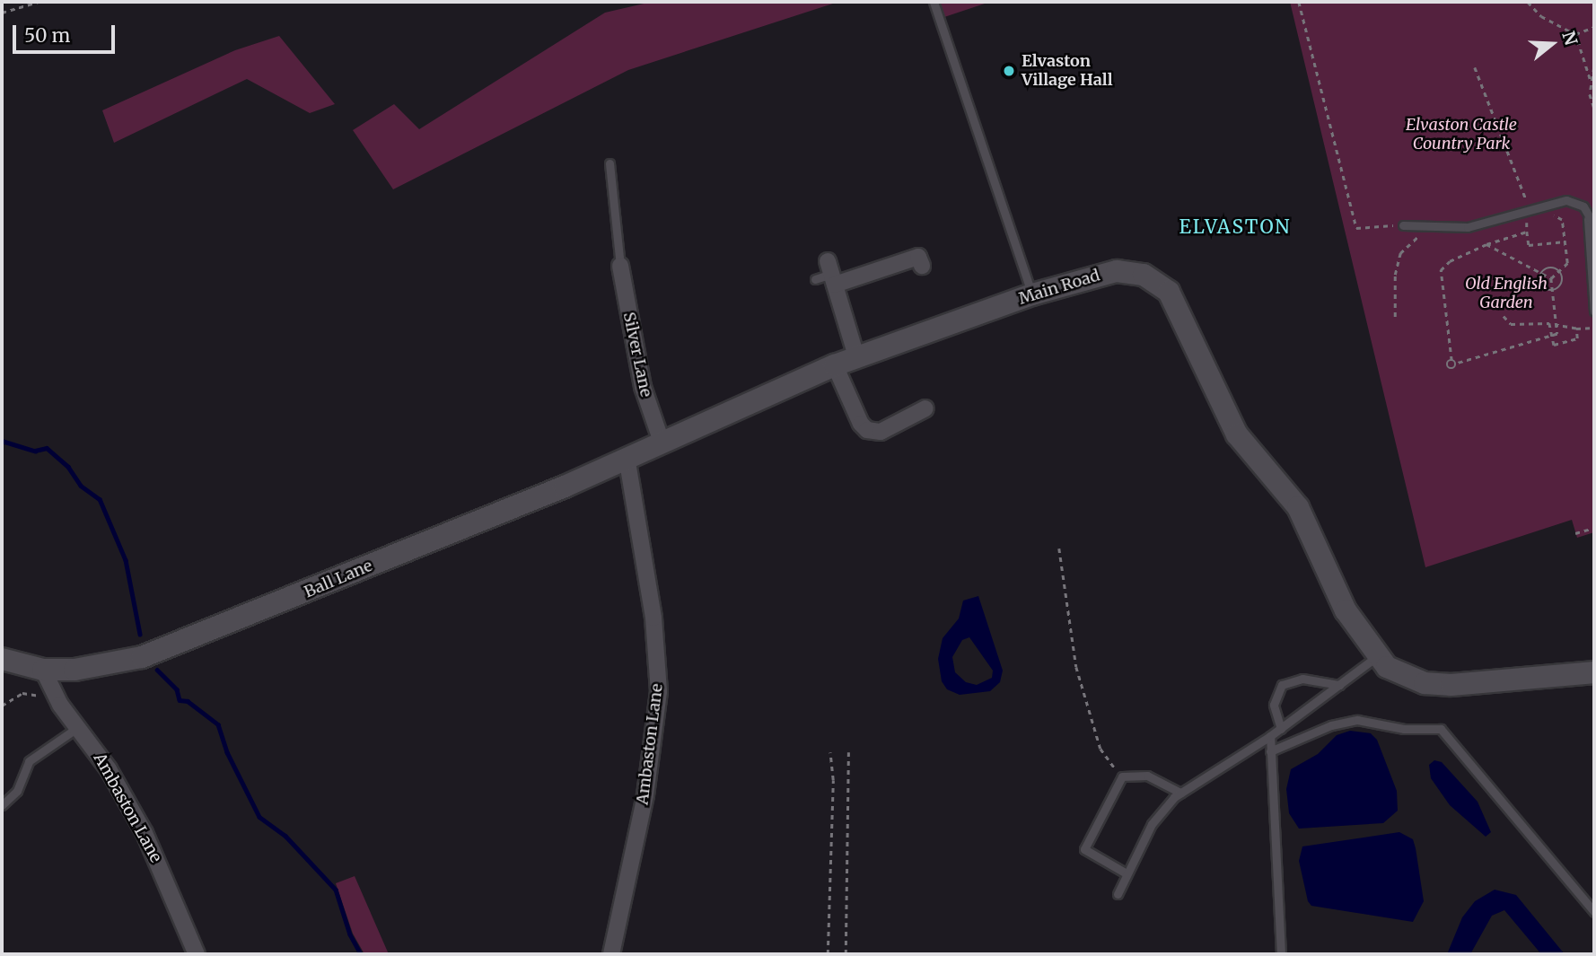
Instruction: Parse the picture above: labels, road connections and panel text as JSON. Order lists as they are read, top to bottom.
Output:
{
  "streets": {
    "main road": ["Main Road", "Ball Lane"],
    "street": ["Silver Lane", "Ambaston Lane"]
  },
  "crossings": [
    ["Main Road", "Silver Lane"],
    ["Main Road", "Ball Lane"],
    ["Main Road", "Ambaston Lane"],
    ["Ball Lane", "Ambaston Lane"]
  ],
  "districts": ["ELVASTON"],
  "parks": ["Elvaston Castle Country Park", "Old English Garden"],
  "places": ["Elvaston Village Hall"],
  "scale_bar": "50 m",
  "north": "right"
}
